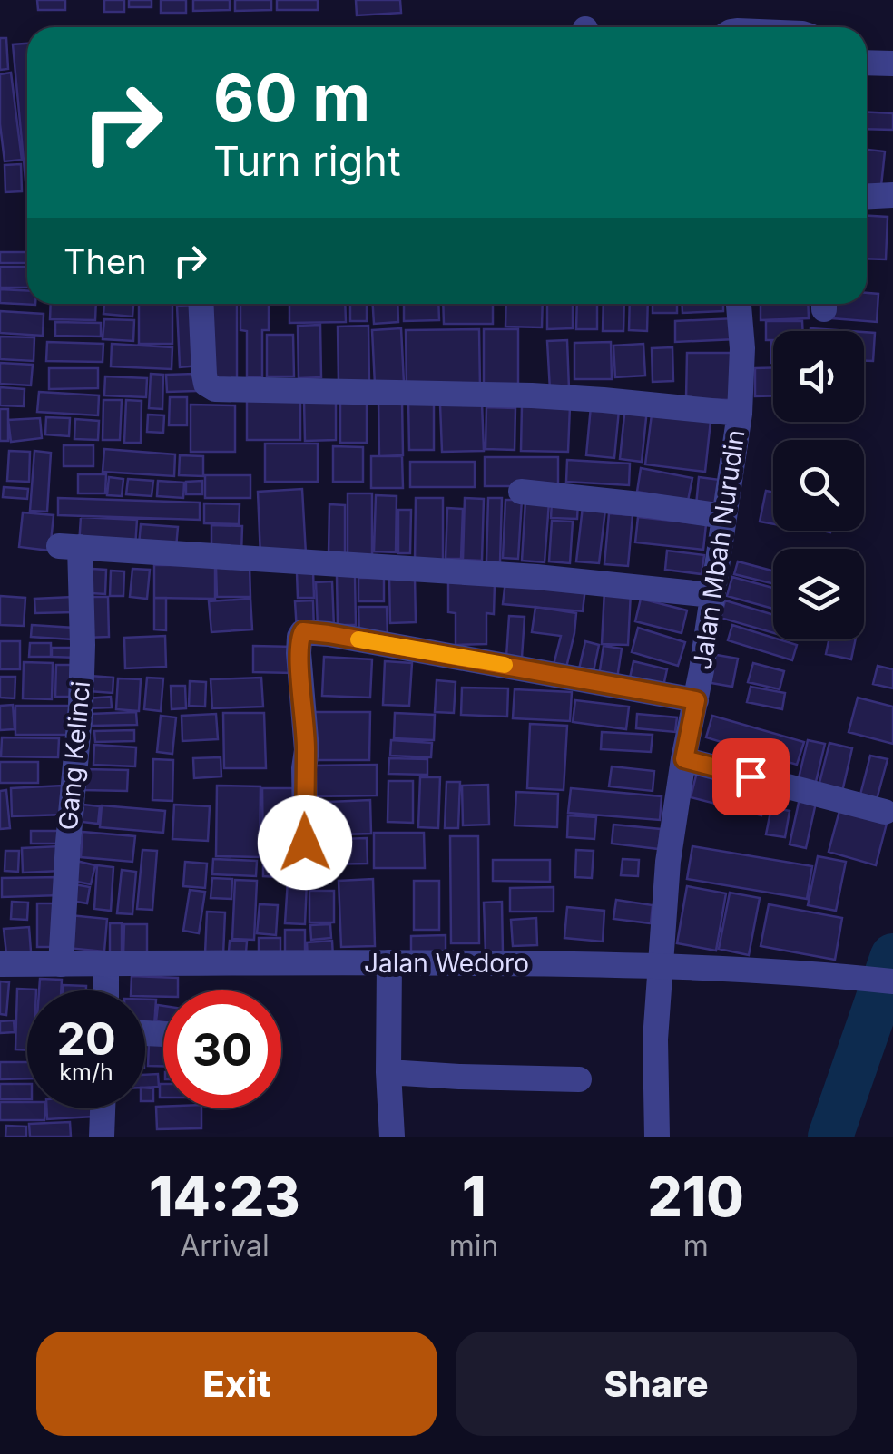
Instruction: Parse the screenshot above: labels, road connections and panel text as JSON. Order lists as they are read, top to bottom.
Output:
{
  "streets": {
    "street": ["Jalan Mbah Nurudin", "Gang Kelinci", "Jalan Wedoro"]
  },
  "crossings": [
    ["Jalan Mbah Nurudin", "Gang Kelinci"],
    ["Jalan Mbah Nurudin", "Jalan Wedoro"],
    ["Gang Kelinci", "Jalan Wedoro"]
  ],
  "page": {
    "turn": ["60 m", "Turn right"],
    "then": "Then",
    "speed": "20 km/h",
    "limit": "30",
    "eta": [
      "14:23",
      "Arrival",
      "1",
      "min",
      "210",
      "m"
    ],
    "buttons": ["Exit", "Share"]
  }
}
